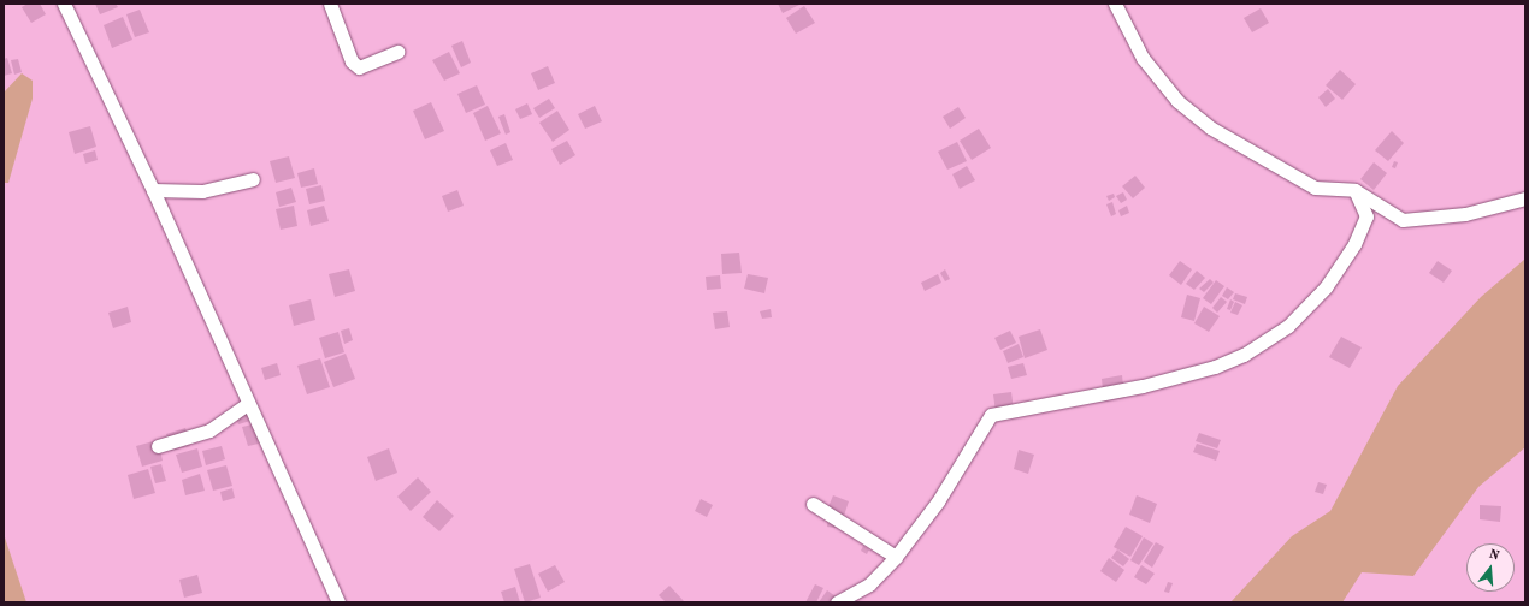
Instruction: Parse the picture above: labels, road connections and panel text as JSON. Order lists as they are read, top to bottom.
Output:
{
  "north": "top"
}
